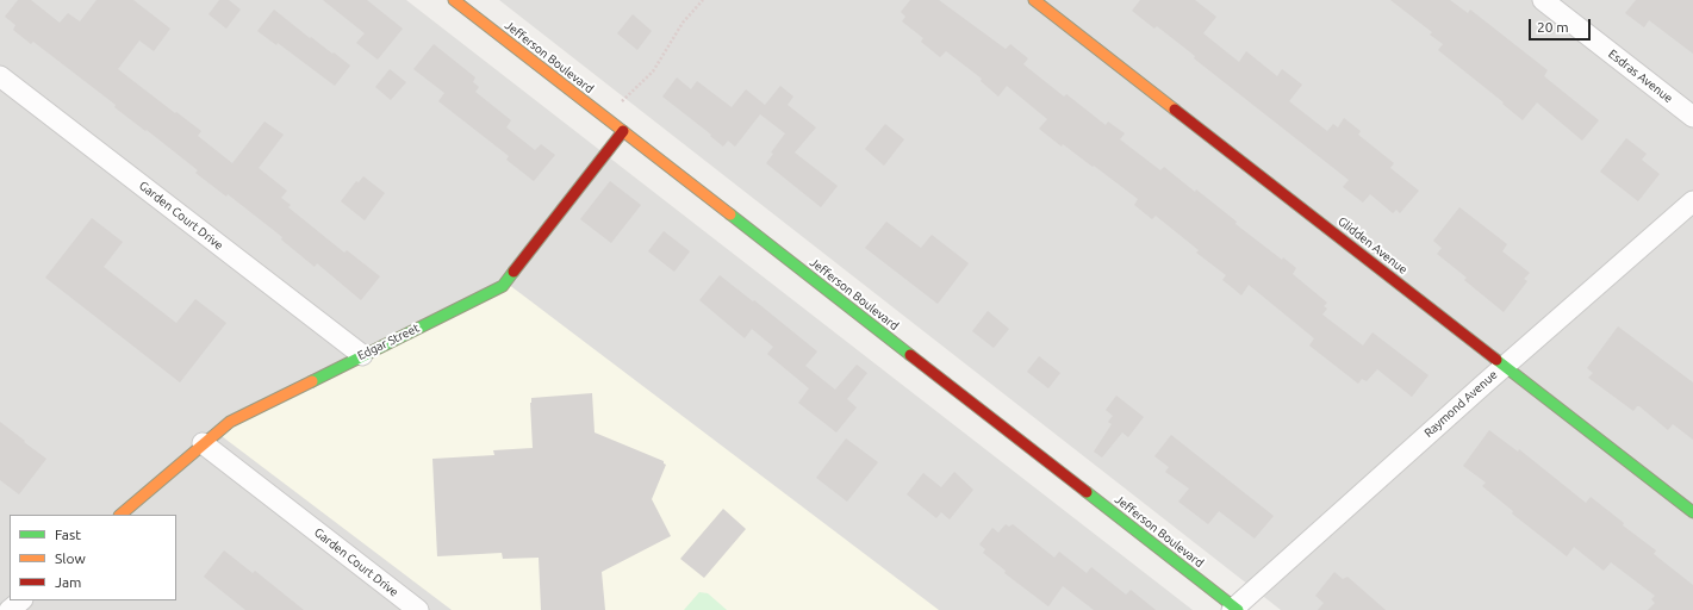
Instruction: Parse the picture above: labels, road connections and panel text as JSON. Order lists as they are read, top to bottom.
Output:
{
  "streets": {
    "street": [
      "Jefferson Boulevard",
      "Esdras Avenue",
      "Garden Court Drive",
      "Glidden Avenue",
      "Edgar Street",
      "Raymond Avenue"
    ]
  },
  "crossings": [
    ["Jefferson Boulevard", "Edgar Street"],
    ["Jefferson Boulevard", "Raymond Avenue"],
    ["Garden Court Drive", "Edgar Street"],
    ["Glidden Avenue", "Raymond Avenue"]
  ],
  "legend": ["Fast", "Slow", "Jam"],
  "scale_bar": "20 m"
}
